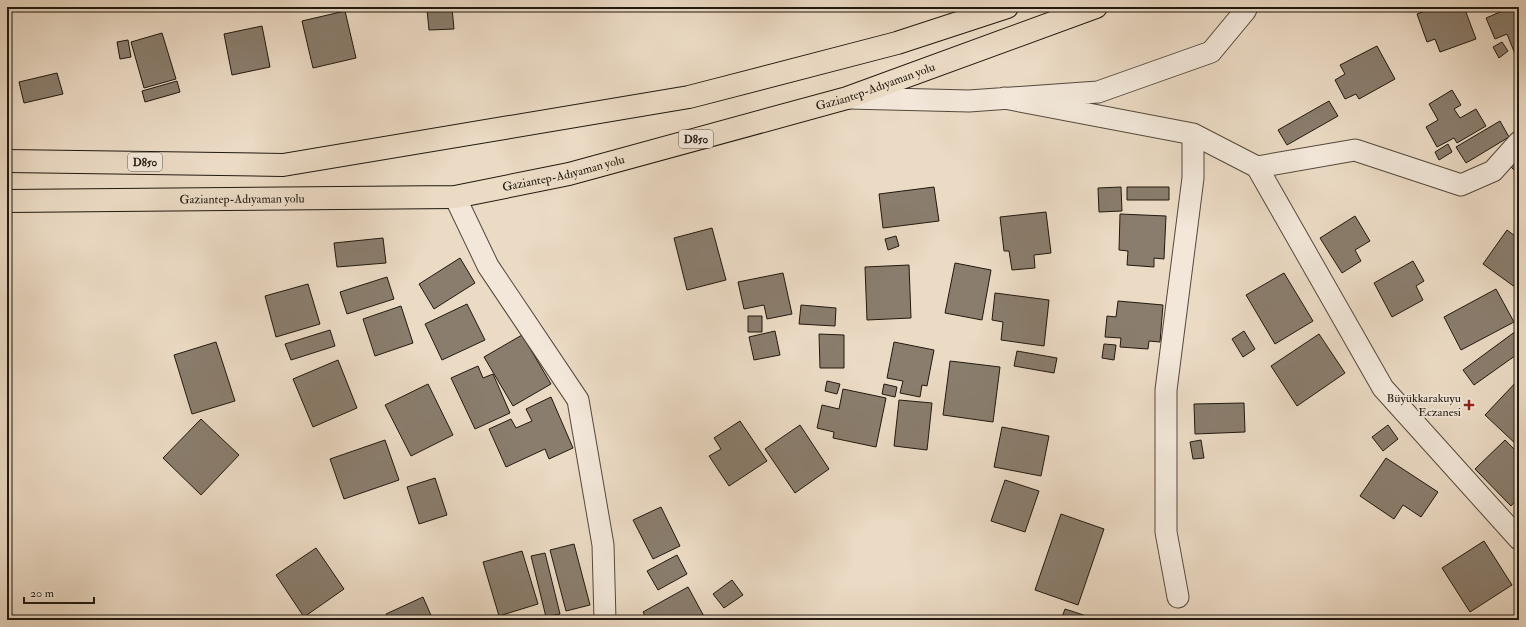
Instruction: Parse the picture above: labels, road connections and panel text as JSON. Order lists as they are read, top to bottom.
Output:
{
  "streets": {
    "highway": ["Gaziantep-Adıyaman yolu", "D850"]
  },
  "places": {
    "health": ["Büyükkarakuyu Eczanesi"]
  },
  "scale_bar": "20 m"
}
